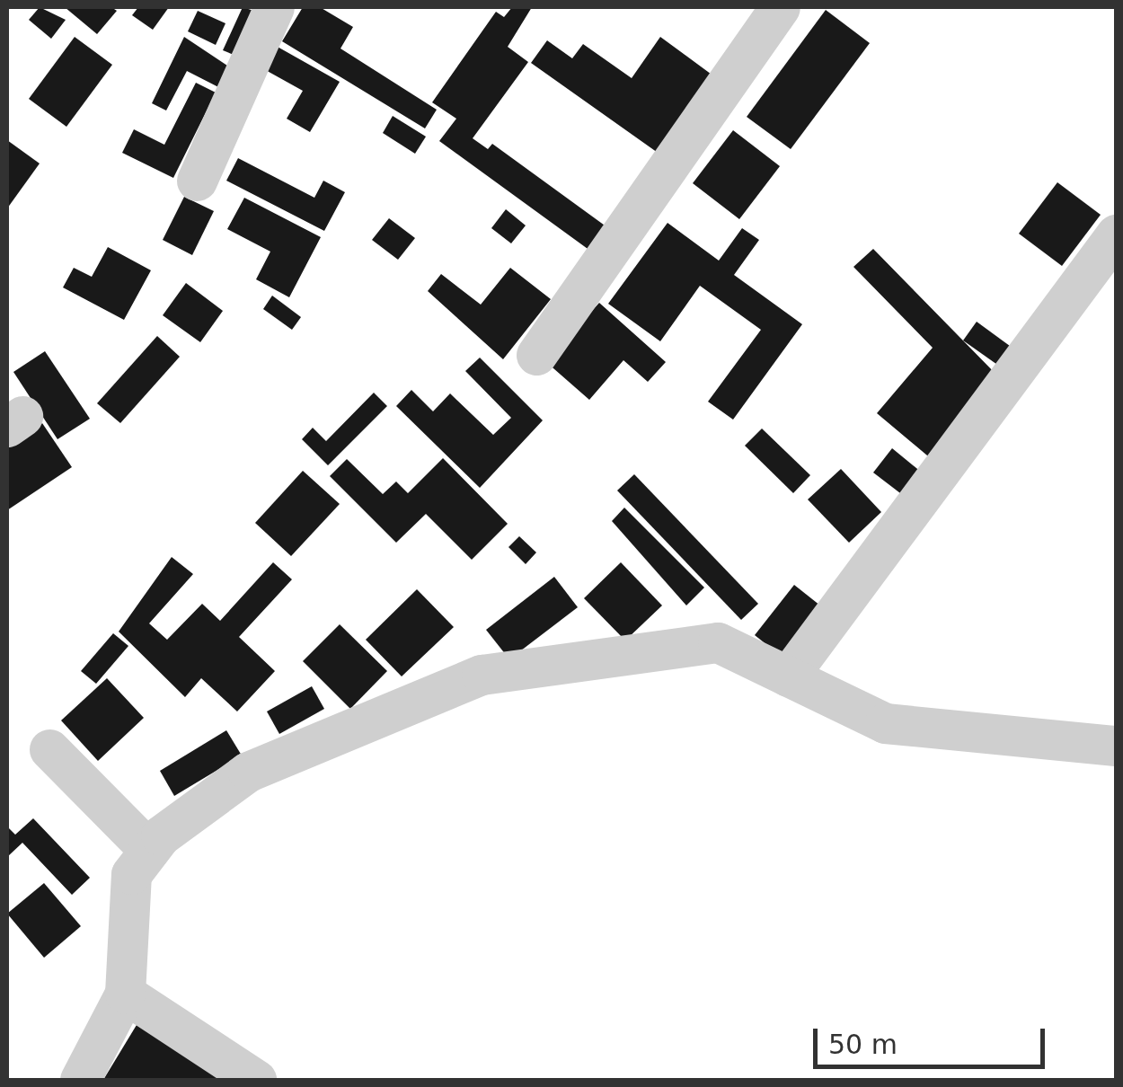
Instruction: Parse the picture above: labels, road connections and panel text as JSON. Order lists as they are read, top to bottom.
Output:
{
  "scale_bar": "50 m"
}
